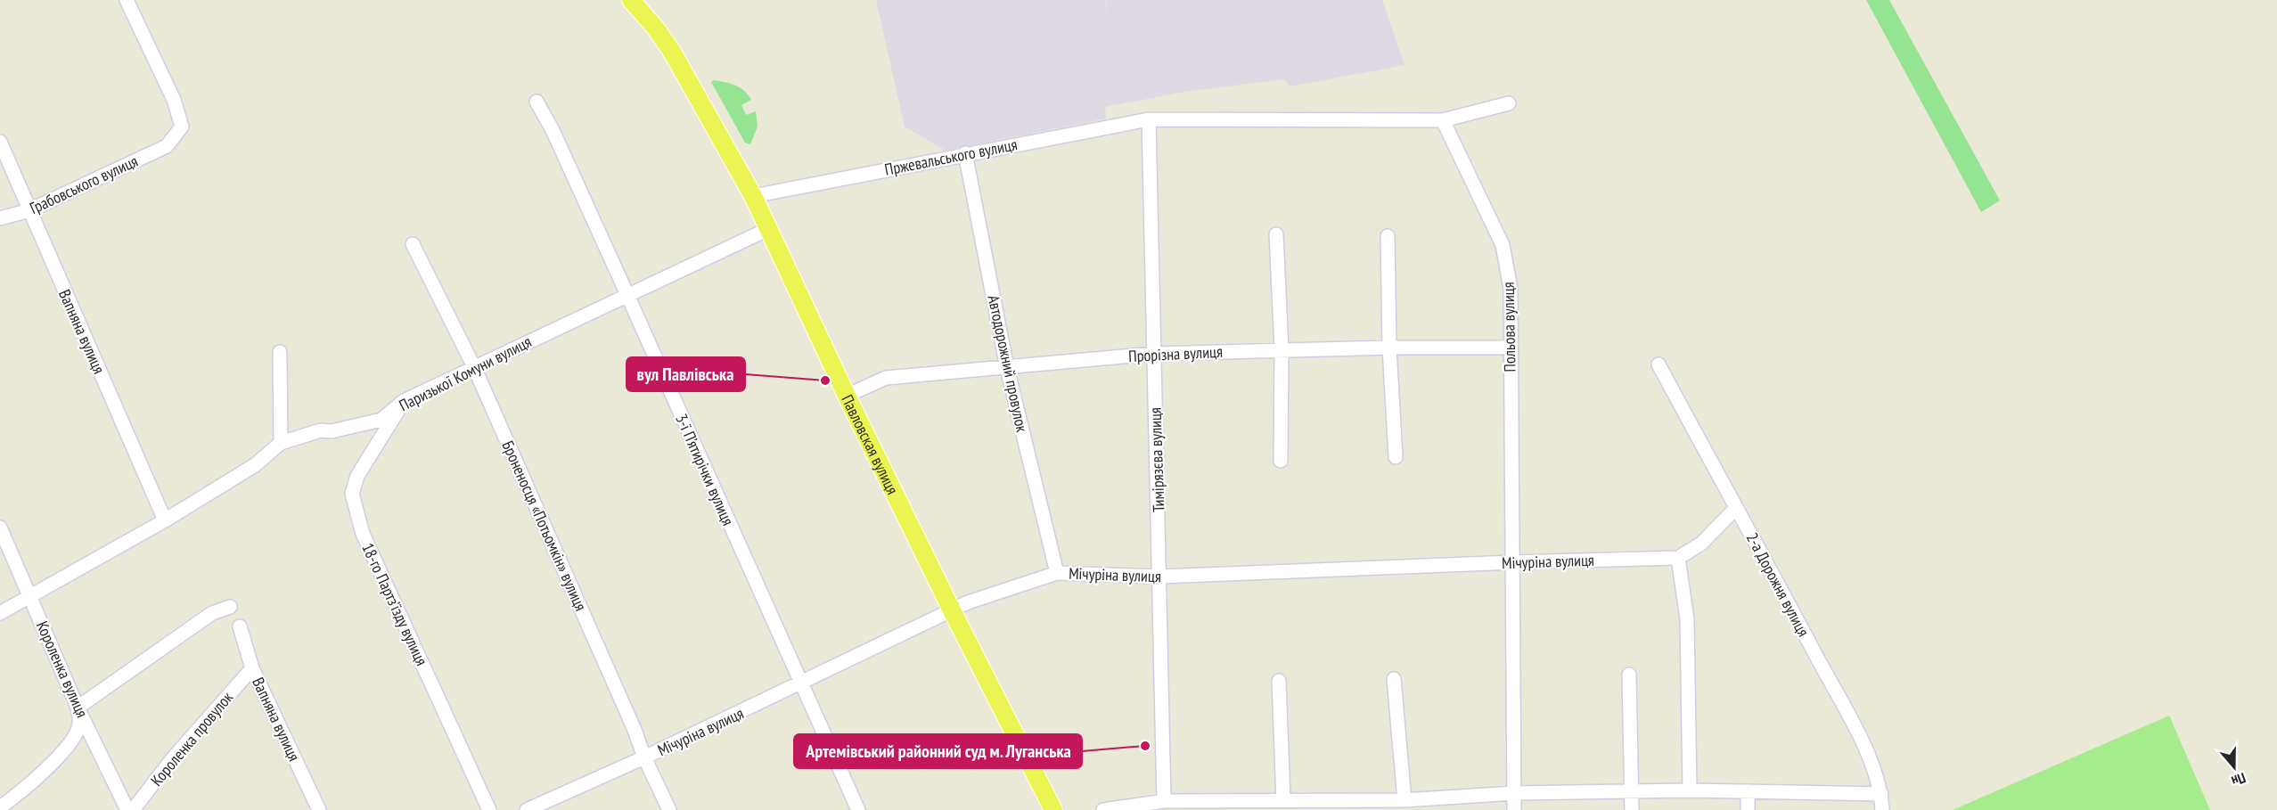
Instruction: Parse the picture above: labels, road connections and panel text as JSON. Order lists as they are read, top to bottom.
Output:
{
  "streets": {
    "main road": ["Павловская вулиця"],
    "street": [
      "Пржевальського вулиця",
      "Грабовського вулиця",
      "Польова вулиця",
      "Вапняна вулиця",
      "Прорізна вулиця",
      "Автодорожний провулок",
      "Паризької Комуни вулиця",
      "Тимірязєва вулиця",
      "3-ї П’ятирічки вулиця",
      "Броненосця «Потьомкін» вулиця",
      "Мічуріна вулиця",
      "2-а Дорожня вулиця",
      "18-го Партз’їзду вулиця",
      "Короленка вулиця",
      "Короленка провулок"
    ]
  },
  "crossings": [
    ["Пржевальського вулиця", "Автодорожний провулок"],
    ["Пржевальського вулиця", "Павловская вулиця"],
    ["Пржевальського вулиця", "Тимірязєва вулиця"],
    ["Грабовського вулиця", "Вапняна вулиця"],
    ["Польова вулиця", "Прорізна вулиця"],
    ["Польова вулиця", "Мічуріна вулиця"],
    ["Вапняна вулиця", "Паризької Комуни вулиця"],
    ["Вапняна вулиця", "Короленка провулок"],
    ["Прорізна вулиця", "Автодорожний провулок"],
    ["Прорізна вулиця", "Павловская вулиця"],
    ["Прорізна вулиця", "Тимірязєва вулиця"],
    ["Автодорожний провулок", "Мічуріна вулиця"],
    ["Паризької Комуни вулиця", "Павловская вулиця"],
    ["Паризької Комуни вулиця", "3-ї П’ятирічки вулиця"],
    ["Паризької Комуни вулиця", "Броненосця «Потьомкін» вулиця"],
    ["Паризької Комуни вулиця", "18-го Партз’їзду вулиця"],
    ["Паризької Комуни вулиця", "Короленка вулиця"],
    ["Павловская вулиця", "Мічуріна вулиця"],
    ["Тимірязєва вулиця", "Мічуріна вулиця"],
    ["3-ї П’ятирічки вулиця", "Мічуріна вулиця"],
    ["Броненосця «Потьомкін» вулиця", "Мічуріна вулиця"]
  ],
  "places": ["вул Павлівська", "Артемівський районний суд м. Луганська"],
  "north": "bottom"
}
